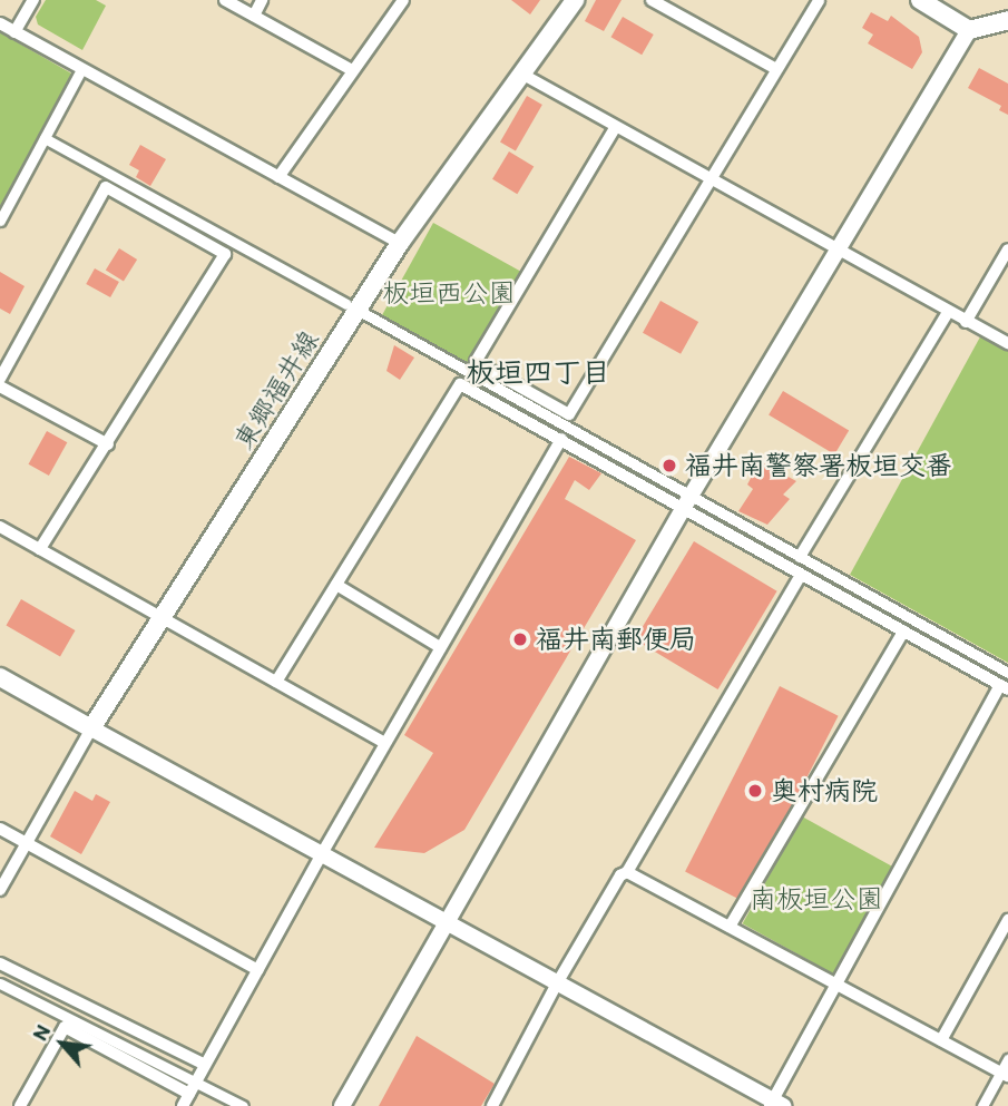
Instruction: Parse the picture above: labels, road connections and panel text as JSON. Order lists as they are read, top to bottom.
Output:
{
  "streets": {
    "main road": ["東郷福井線"]
  },
  "districts": ["板垣四丁目"],
  "parks": ["板垣西公園", "南板垣公園"],
  "places": ["福井南警察署板垣交番", "福井南郵便局", "奥村病院"],
  "north": "top left"
}
